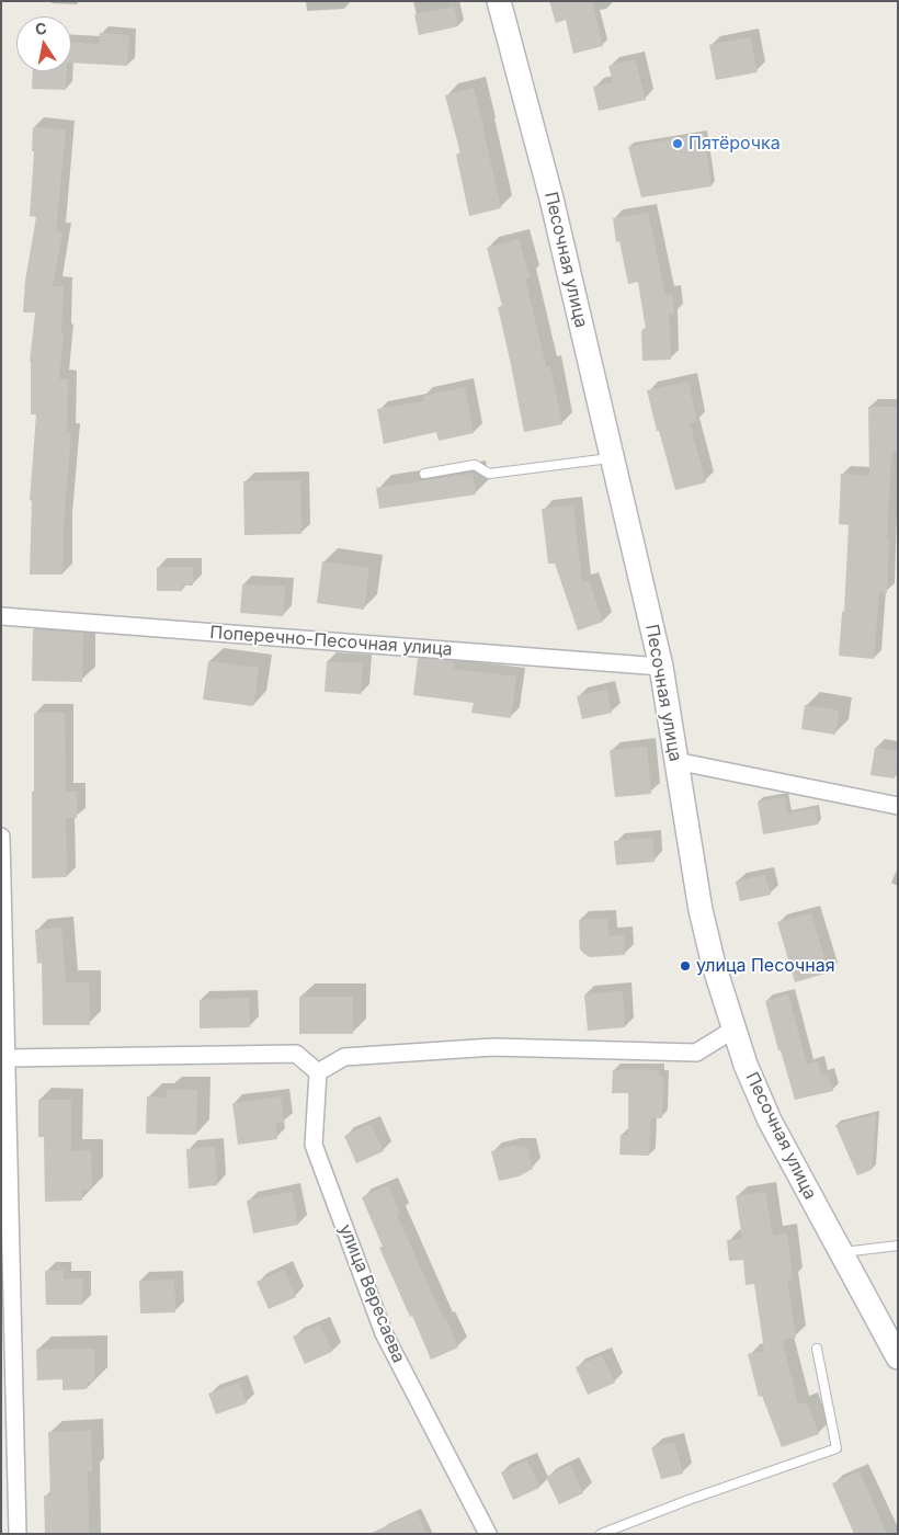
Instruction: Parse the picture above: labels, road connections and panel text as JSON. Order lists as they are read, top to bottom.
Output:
{
  "streets": {
    "main road": ["Песочная улица"],
    "street": ["Поперечно-Песочная улица", "улица Вересаева"]
  },
  "crossings": [
    ["Песочная улица", "Поперечно-Песочная улица"]
  ],
  "places": ["Пятёрочка", "улица Песочная"],
  "north": "top"
}
